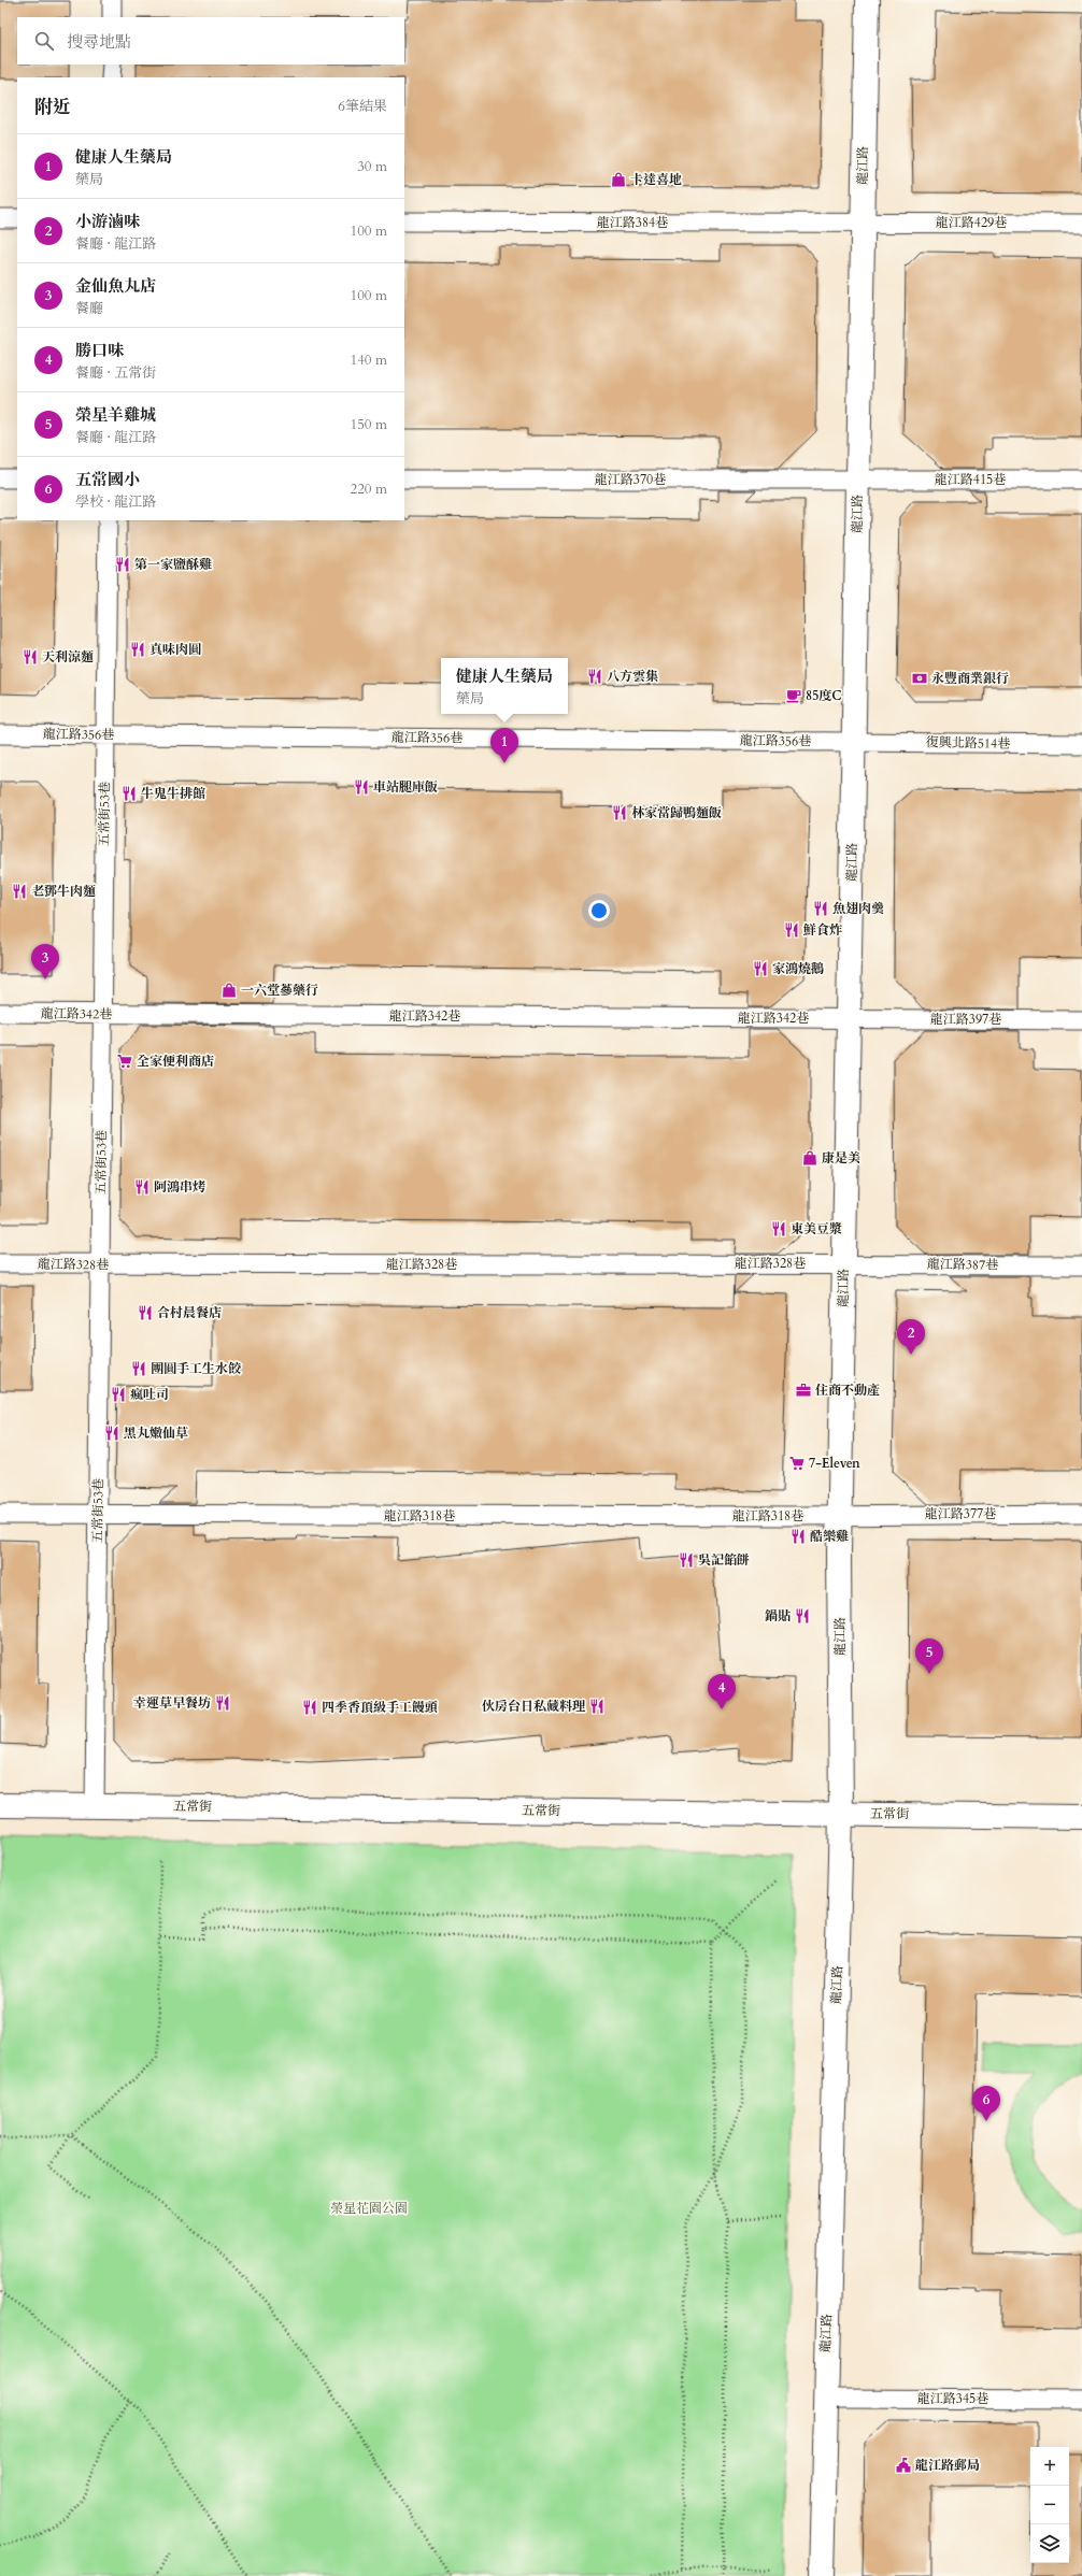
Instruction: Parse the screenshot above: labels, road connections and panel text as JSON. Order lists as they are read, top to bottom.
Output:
{
  "streets": {
    "street": ["龍江路", "五常街"],
    "lane": [
      "龍江路384巷",
      "龍江路429巷",
      "龍江路370巷",
      "龍江路415巷",
      "龍江路356巷",
      "復興北路514巷",
      "五常街53巷",
      "龍江路342巷",
      "龍江路397巷",
      "龍江路328巷",
      "龍江路387巷",
      "龍江路377巷",
      "龍江路318巷",
      "龍江路345巷"
    ]
  },
  "crossings": [
    ["龍江路", "龍江路384巷"],
    ["龍江路", "龍江路429巷"],
    ["龍江路", "龍江路370巷"],
    ["龍江路", "龍江路415巷"],
    ["龍江路", "龍江路356巷"],
    ["龍江路", "復興北路514巷"],
    ["龍江路", "龍江路342巷"],
    ["龍江路", "龍江路397巷"],
    ["龍江路", "龍江路328巷"],
    ["龍江路", "龍江路387巷"],
    ["龍江路", "龍江路377巷"],
    ["龍江路", "龍江路318巷"],
    ["龍江路", "五常街"],
    ["龍江路", "龍江路345巷"],
    ["龍江路384巷", "龍江路429巷"],
    ["龍江路370巷", "龍江路415巷"],
    ["龍江路356巷", "復興北路514巷"],
    ["龍江路356巷", "五常街53巷"],
    ["五常街53巷", "龍江路342巷"],
    ["五常街53巷", "龍江路328巷"],
    ["五常街53巷", "龍江路318巷"],
    ["五常街53巷", "五常街"],
    ["龍江路342巷", "龍江路397巷"],
    ["龍江路328巷", "龍江路387巷"],
    ["龍江路377巷", "龍江路318巷"]
  ],
  "parks": ["榮星花園公園"],
  "places": {
    "shop": ["卡達喜地", "一六堂蔘藥行", "康是美"],
    "restaurant": [
      "第一家鹽酥雞",
      "真味肉圓",
      "天利涼麵",
      "八方雲集",
      "車站腿庫飯",
      "牛鬼牛排館",
      "林家當歸鴨麵飯",
      "老鄧牛肉麵",
      "魚翅肉羹",
      "鮮食炸",
      "家鴻燒鵝",
      "阿鴻串烤",
      "東美豆漿",
      "合村晨餐店",
      "團圓手工生水餃",
      "瘋吐司",
      "黑丸嫩仙草",
      "酷樂雞",
      "吳記餡餅",
      "鍋貼",
      "幸運草早餐坊",
      "伙房台日私藏料理",
      "四季香頂級手工饅頭"
    ],
    "bank": ["永豐商業銀行"],
    "cafe": ["85度C"],
    "supermarket": ["全家便利商店", "7-Eleven"],
    "office": ["住商不動產"],
    "public building": ["龍江路郵局"]
  },
  "page": {
    "search": "搜尋地點",
    "heading": ["附近", "6筆結果"],
    "list": [
      {
        "mark": "1",
        "name": "健康人生藥局",
        "note": "藥局",
        "value": "30 m"
      },
      {
        "mark": "2",
        "name": "小游滷味",
        "note": "餐廳 · 龍江路",
        "value": "100 m"
      },
      {
        "mark": "3",
        "name": "金仙魚丸店",
        "note": "餐廳",
        "value": "100 m"
      },
      {
        "mark": "4",
        "name": "勝口味",
        "note": "餐廳 · 五常街",
        "value": "140 m"
      },
      {
        "mark": "5",
        "name": "榮星羊雞城",
        "note": "餐廳 · 龍江路",
        "value": "150 m"
      },
      {
        "mark": "6",
        "name": "五常國小",
        "note": "學校 · 龍江路",
        "value": "220 m"
      }
    ],
    "popup": ["健康人生藥局", "藥局"],
    "pins": [
      "1",
      "3",
      "2",
      "5",
      "4",
      "6"
    ],
    "map_buttons": ["+", "−"]
  }
}
